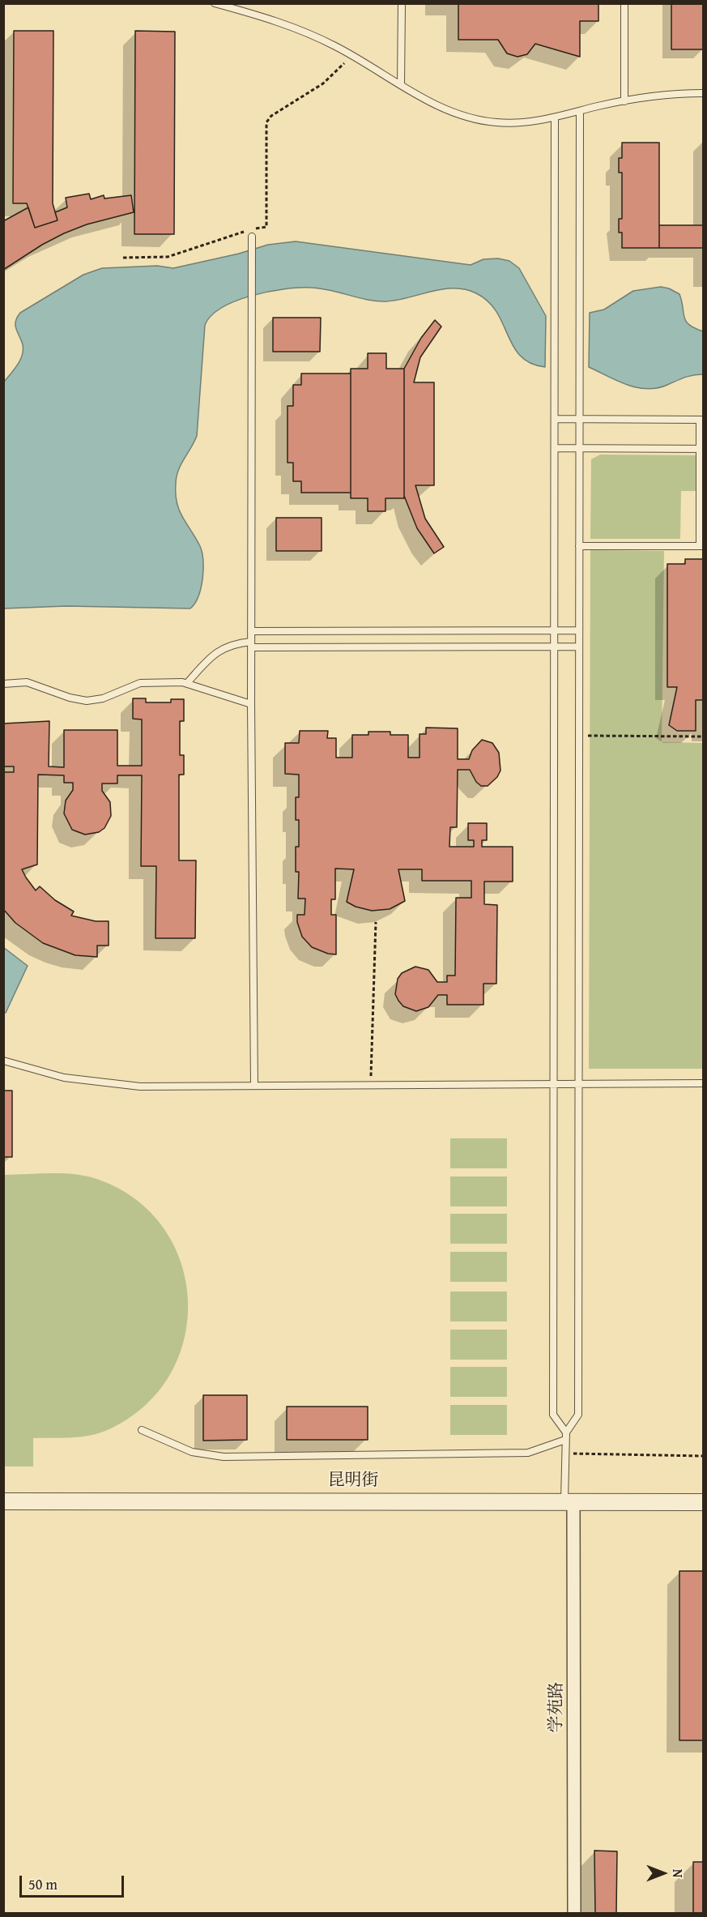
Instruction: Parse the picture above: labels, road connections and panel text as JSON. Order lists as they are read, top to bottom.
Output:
{
  "streets": {
    "street": ["昆明街", "学苑路"]
  },
  "crossings": [
    ["昆明街", "学苑路"]
  ],
  "scale_bar": "50 m",
  "north": "right"
}
